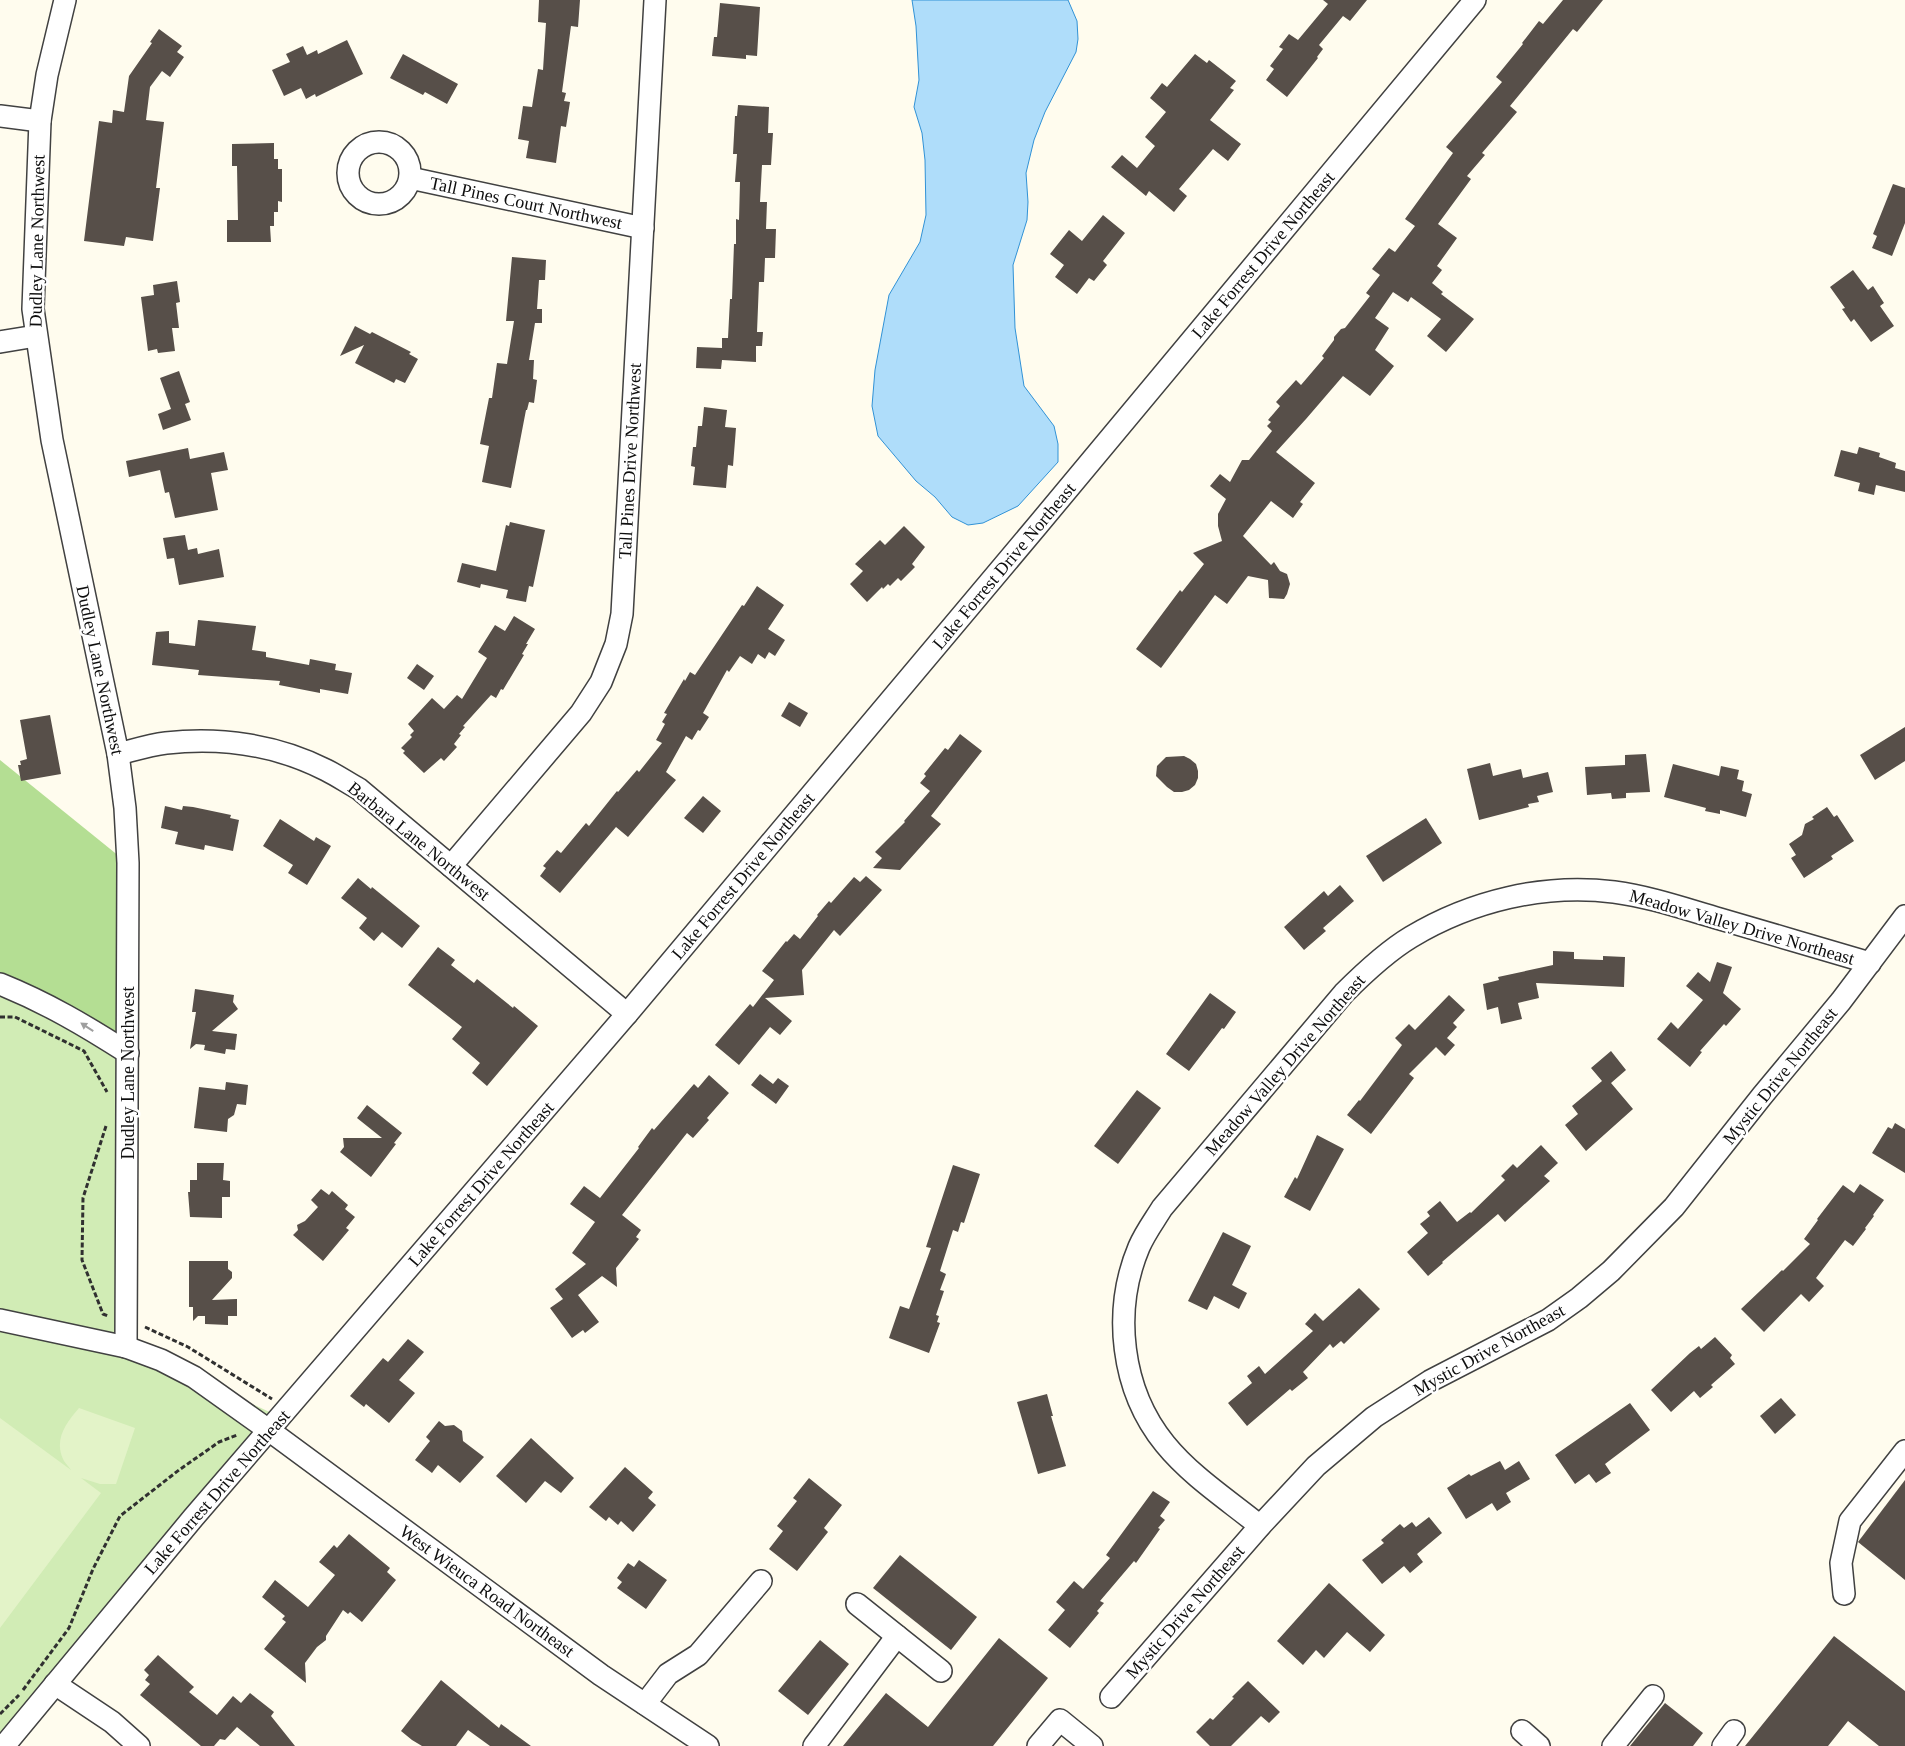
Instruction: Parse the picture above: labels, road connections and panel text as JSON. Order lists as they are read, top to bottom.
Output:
{
  "streets": {
    "street": [
      "Tall Pines Court Northwest",
      "Dudley Lane Northwest",
      "Lake Forrest Drive Northeast",
      "Tall Pines Drive Northwest",
      "Barbara Lane Northwest",
      "Meadow Valley Drive Northeast",
      "Mystic Drive Northeast",
      "West Wieuca Road Northeast"
    ]
  },
  "crossings": [
    ["Tall Pines Court Northwest", "Tall Pines Drive Northwest"],
    ["Dudley Lane Northwest", "Barbara Lane Northwest"],
    ["Dudley Lane Northwest", "West Wieuca Road Northeast"],
    ["Lake Forrest Drive Northeast", "Barbara Lane Northwest"],
    ["Lake Forrest Drive Northeast", "West Wieuca Road Northeast"],
    ["Tall Pines Drive Northwest", "Barbara Lane Northwest"],
    ["Meadow Valley Drive Northeast", "Mystic Drive Northeast"]
  ]
}
